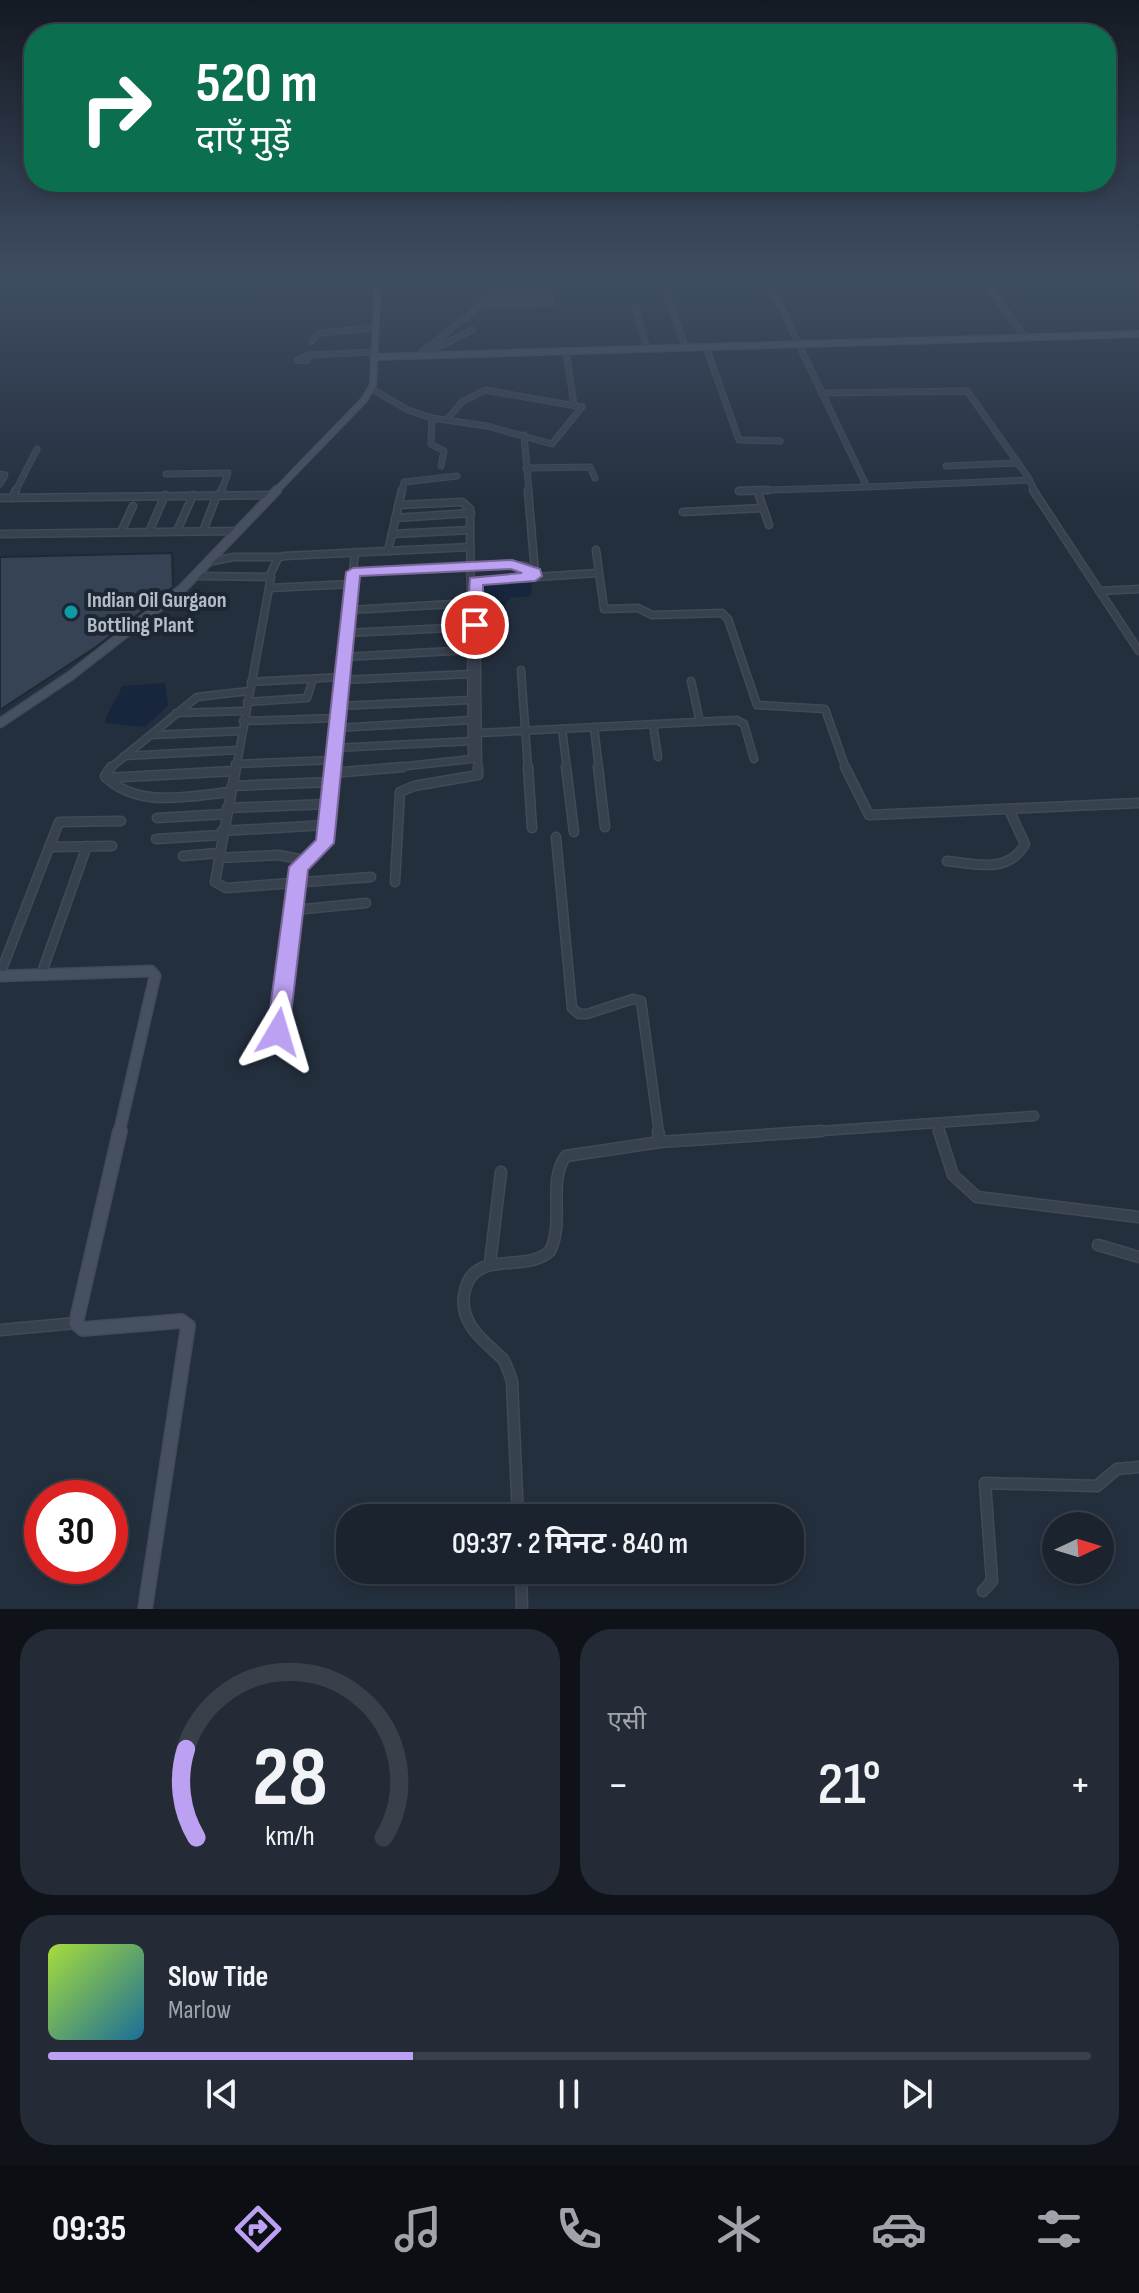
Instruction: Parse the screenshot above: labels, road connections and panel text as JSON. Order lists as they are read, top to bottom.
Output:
{
  "places": ["Indian Oil Gurgaon Bottling Plant"],
  "north": "right",
  "page": {
    "turn": ["520 m", "दाएँ मुड़ें"],
    "limit": "30",
    "trip": "09:37 · 2 मिनट · 840 m",
    "tile": "एसी",
    "heat": ["−", "21°", "+"],
    "song": ["Slow Tide", "Marlow"],
    "tabs": "09:35",
    "gauge": ["28", "km/h"]
  }
}
